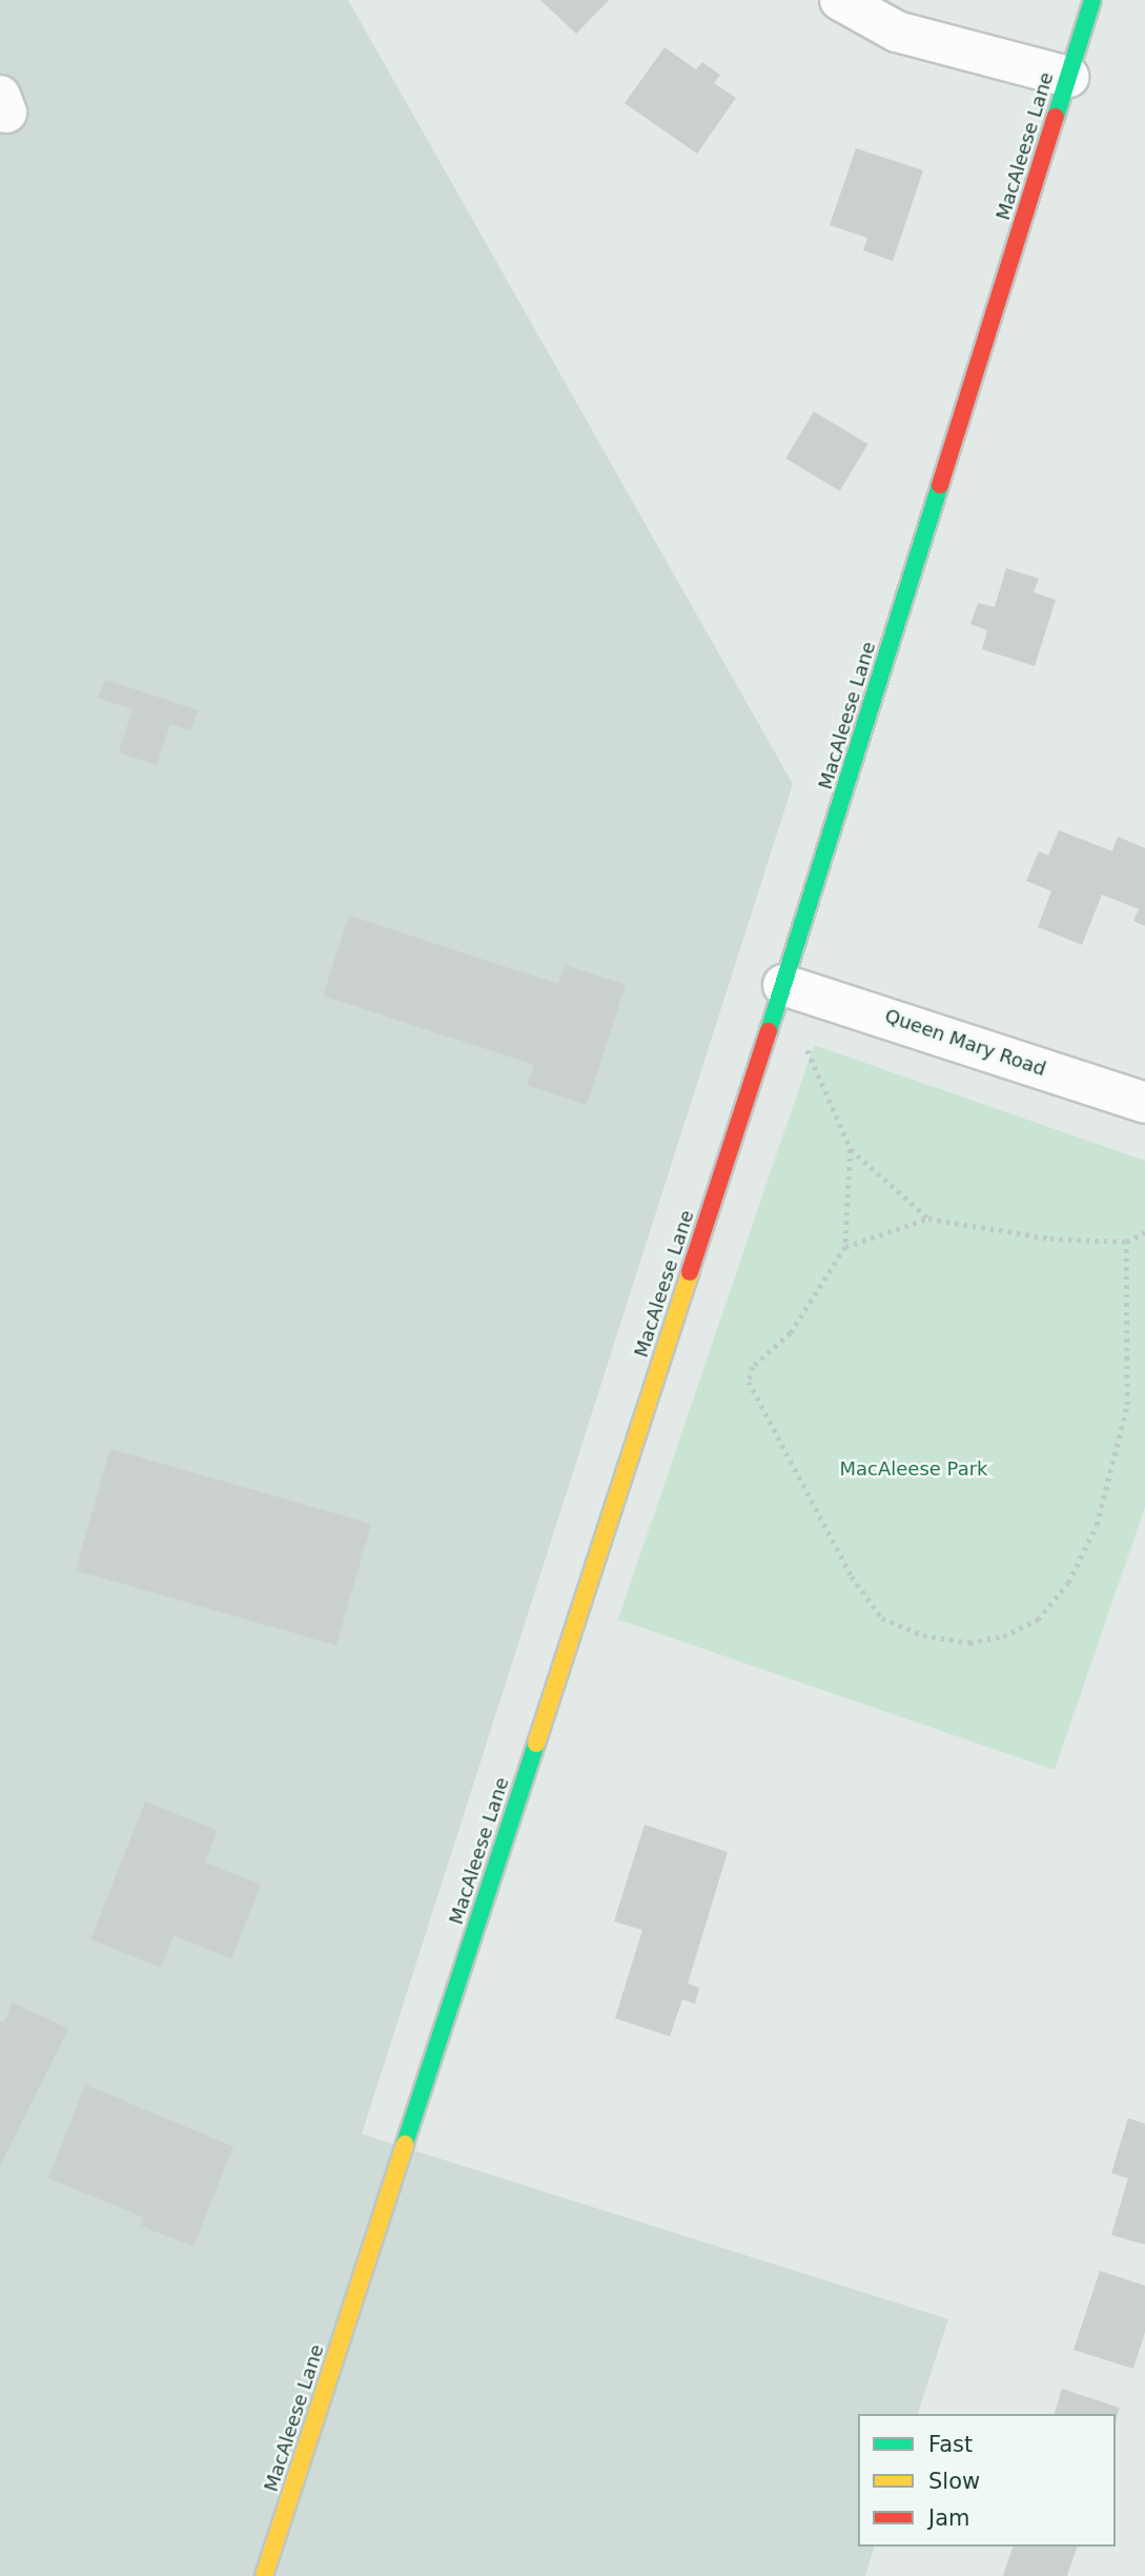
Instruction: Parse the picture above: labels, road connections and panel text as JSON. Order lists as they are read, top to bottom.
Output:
{
  "streets": {
    "street": ["MacAleese Lane", "Queen Mary Road"]
  },
  "crossings": [
    ["MacAleese Lane", "Queen Mary Road"]
  ],
  "parks": ["MacAleese Park"],
  "legend": ["Fast", "Slow", "Jam"]
}
